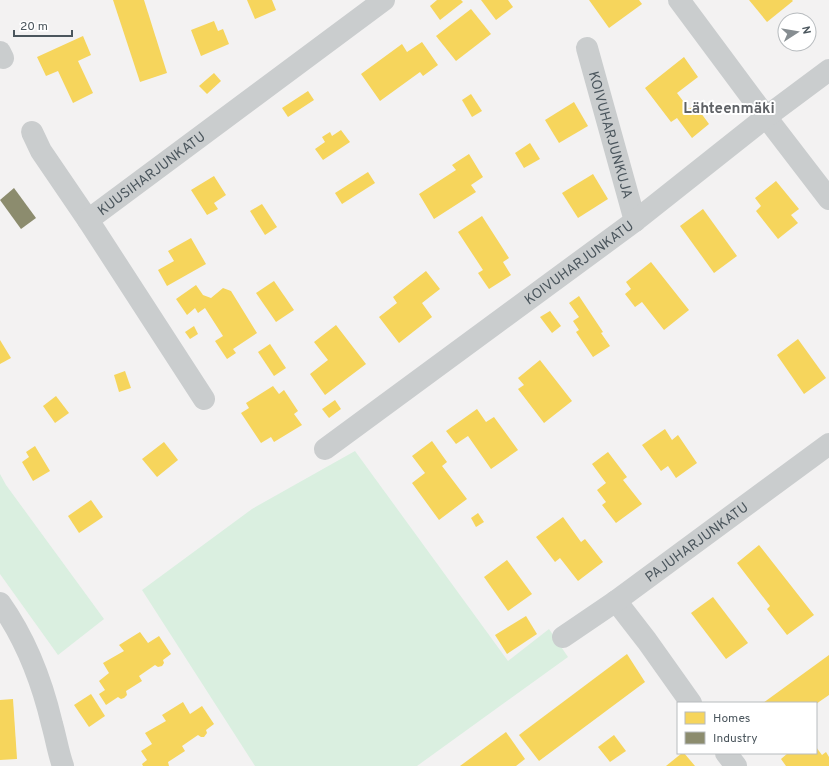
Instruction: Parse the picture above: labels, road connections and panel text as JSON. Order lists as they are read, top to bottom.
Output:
{
  "streets": {
    "street": [
      "KOIVUHARJUNKUJA",
      "KUUSIHARJUNKATU",
      "KOIVUHARJUNKATU",
      "PAJUHARJUNKATU"
    ]
  },
  "crossings": [
    ["KOIVUHARJUNKUJA", "KOIVUHARJUNKATU"]
  ],
  "districts": ["Lähteenmäki"],
  "legend": ["Homes", "Industry"],
  "scale_bar": "20 m",
  "north": "right"
}
